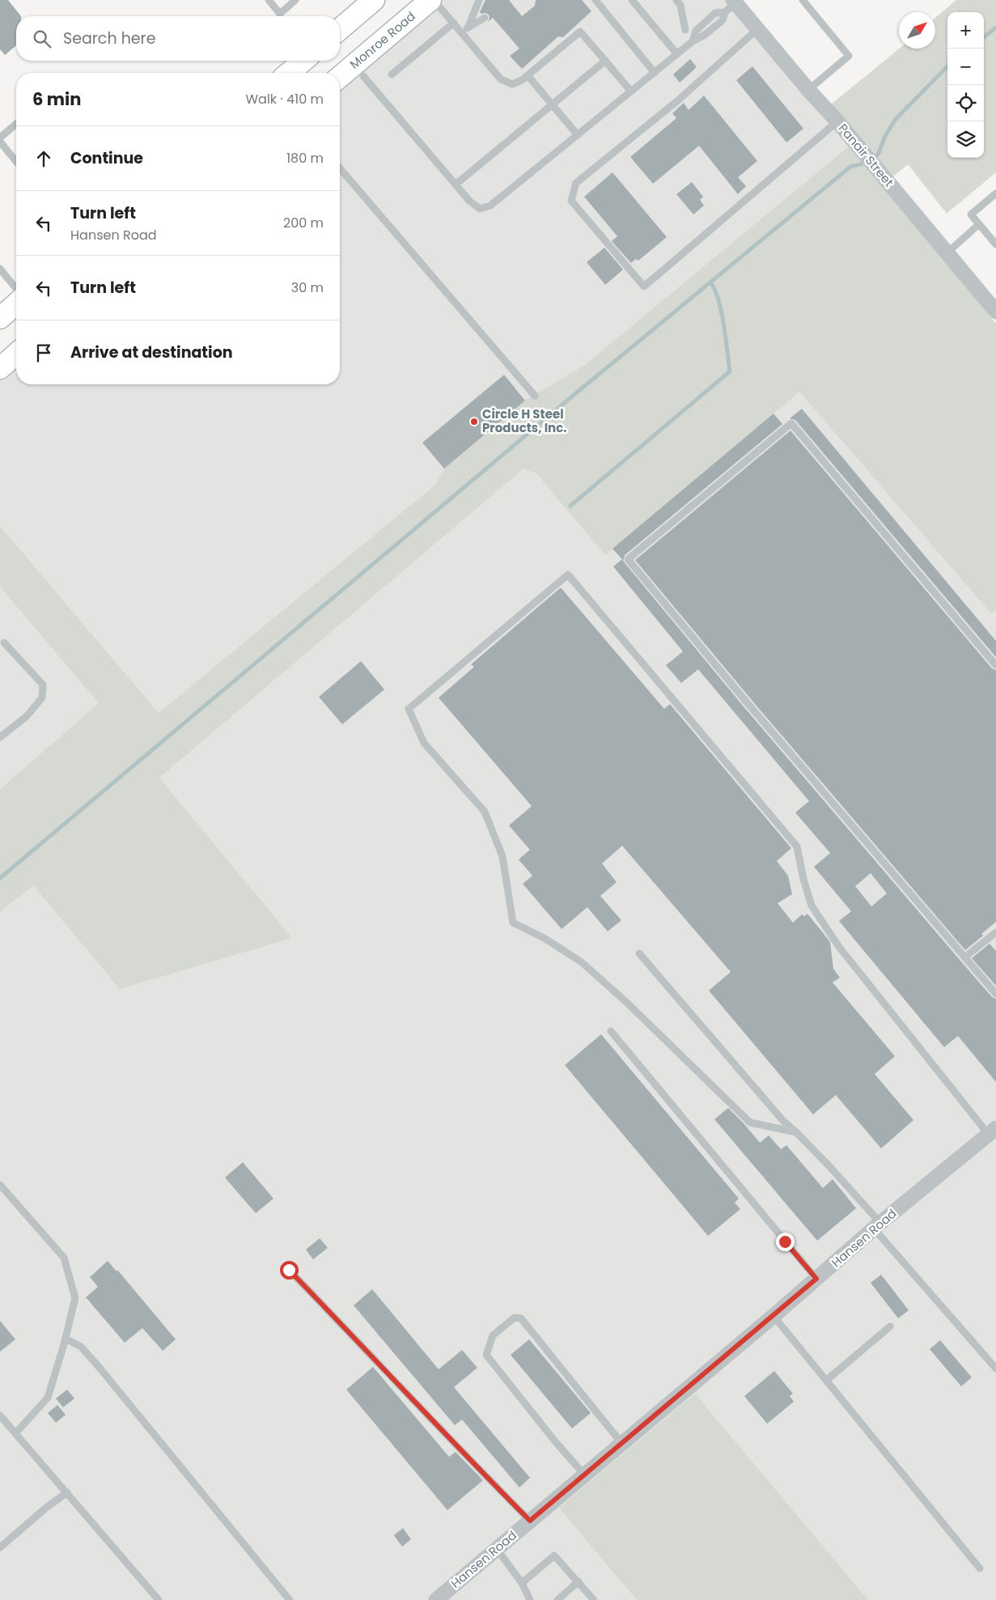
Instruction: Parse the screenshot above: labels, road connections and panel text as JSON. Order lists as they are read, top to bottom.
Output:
{
  "streets": {
    "main road": ["Monroe Road"],
    "street": ["Panair Street", "Hansen Road"]
  },
  "places": ["Circle H Steel Products, Inc."],
  "north": "top right",
  "page": {
    "map_buttons": ["+", "−"],
    "search": "Search here",
    "heading": ["6 min", "Walk · 410 m"],
    "list": [
      ["Continue", "180 m"],
      ["Turn left", "Hansen Road", "200 m"],
      ["Turn left", "30 m"],
      "Arrive at destination"
    ]
  }
}
